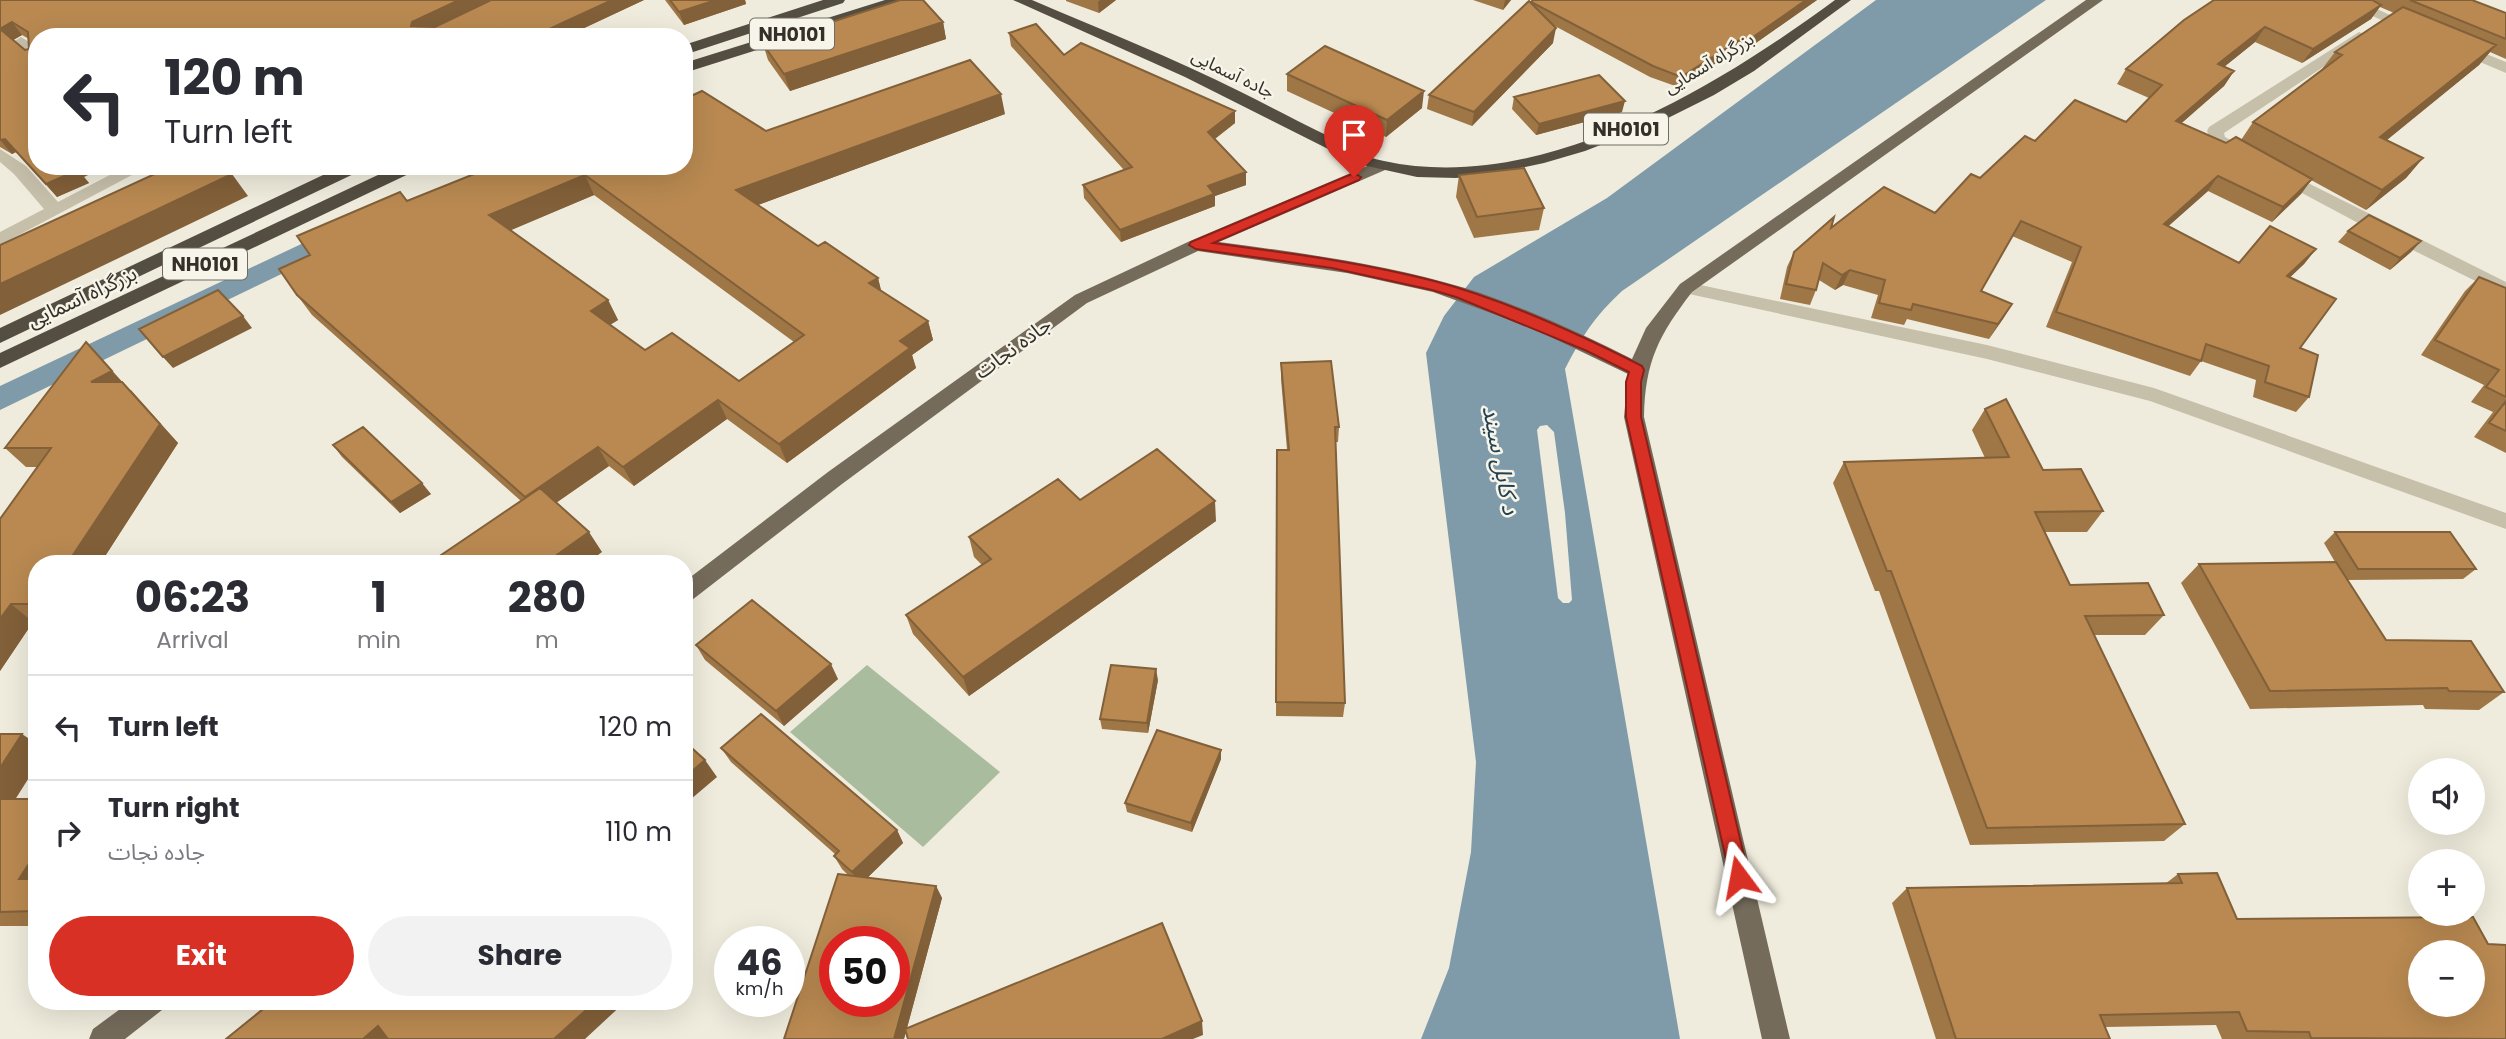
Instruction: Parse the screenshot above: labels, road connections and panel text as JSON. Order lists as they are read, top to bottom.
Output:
{
  "streets": {
    "highway": ["NH0101", "بزرگراه آسمایی", "جاده آسمایی"],
    "main road": ["جاده نجات"]
  },
  "crossings": [
    ["NH0101", "جاده آسمایی"],
    ["بزرگراه آسمایی", "جاده آسمایی"],
    ["بزرگراه آسمایی", "جاده نجات"],
    ["جاده آسمایی", "جاده نجات"]
  ],
  "water": ["د کابل سيند"],
  "page": {
    "turn": ["120 m", "Turn left"],
    "eta": [
      "06:23",
      "Arrival",
      "1",
      "min",
      "280",
      "m"
    ],
    "list": [
      {
        "name": "Turn left",
        "value": "120 m"
      },
      {
        "name": "Turn right",
        "note": "جاده نجات",
        "value": "110 m"
      }
    ],
    "map_buttons": ["+", "−"],
    "buttons": ["Exit", "Share"],
    "speed": "46 km/h",
    "limit": "50"
  }
}
